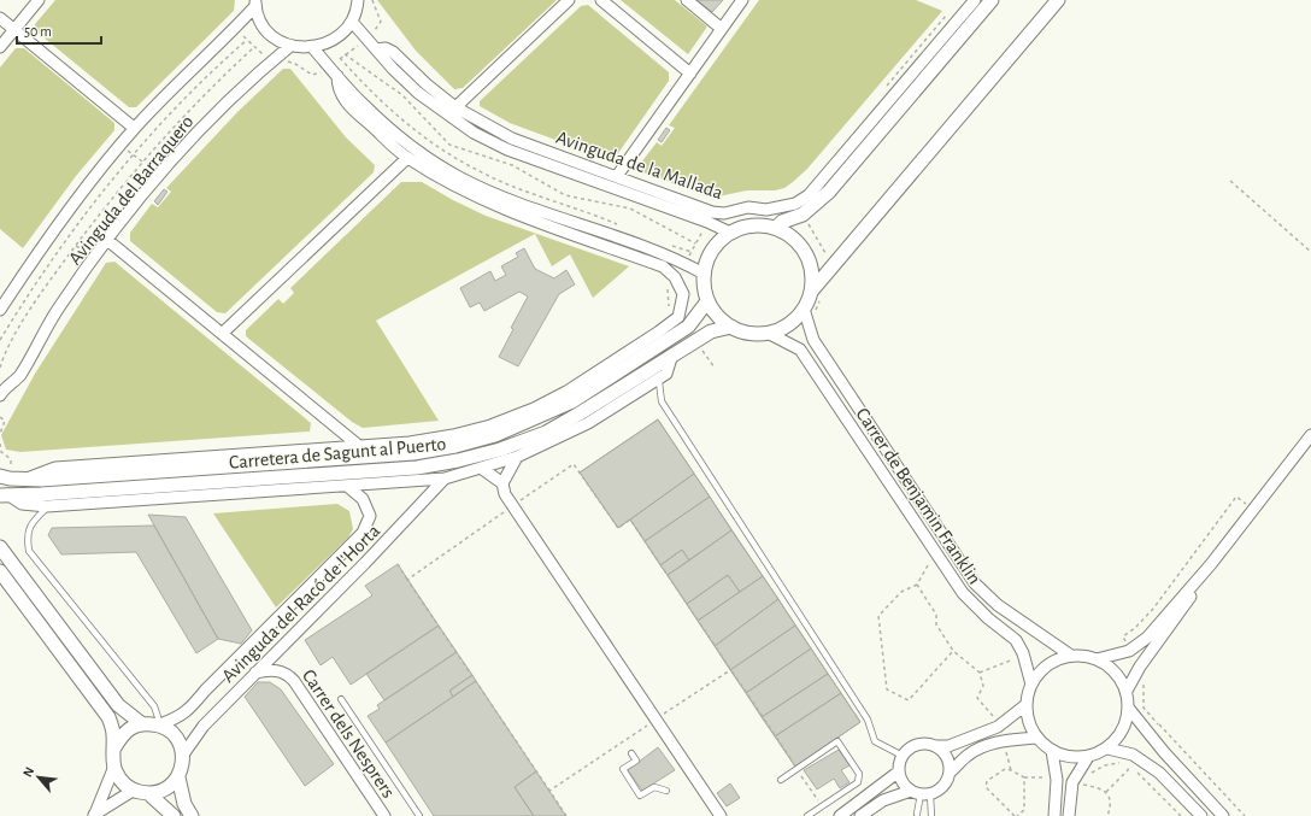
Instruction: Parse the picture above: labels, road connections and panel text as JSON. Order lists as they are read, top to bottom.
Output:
{
  "streets": {
    "street": [
      "Avinguda de la Mallada",
      "Avinguda del Barraquero",
      "Carretera de Sagunt al Puerto",
      "Carrer de Benjamin Franklin",
      "Avinguda del Racó de l'Horta",
      "Carrer dels Nesprers"
    ]
  },
  "crossings": [
    ["Avinguda de la Mallada", "Carretera de Sagunt al Puerto"],
    ["Avinguda de la Mallada", "Carrer de Benjamin Franklin"],
    ["Carretera de Sagunt al Puerto", "Carrer de Benjamin Franklin"],
    ["Avinguda del Racó de l'Horta", "Carrer dels Nesprers"]
  ],
  "scale_bar": "50 m",
  "north": "top left"
}
